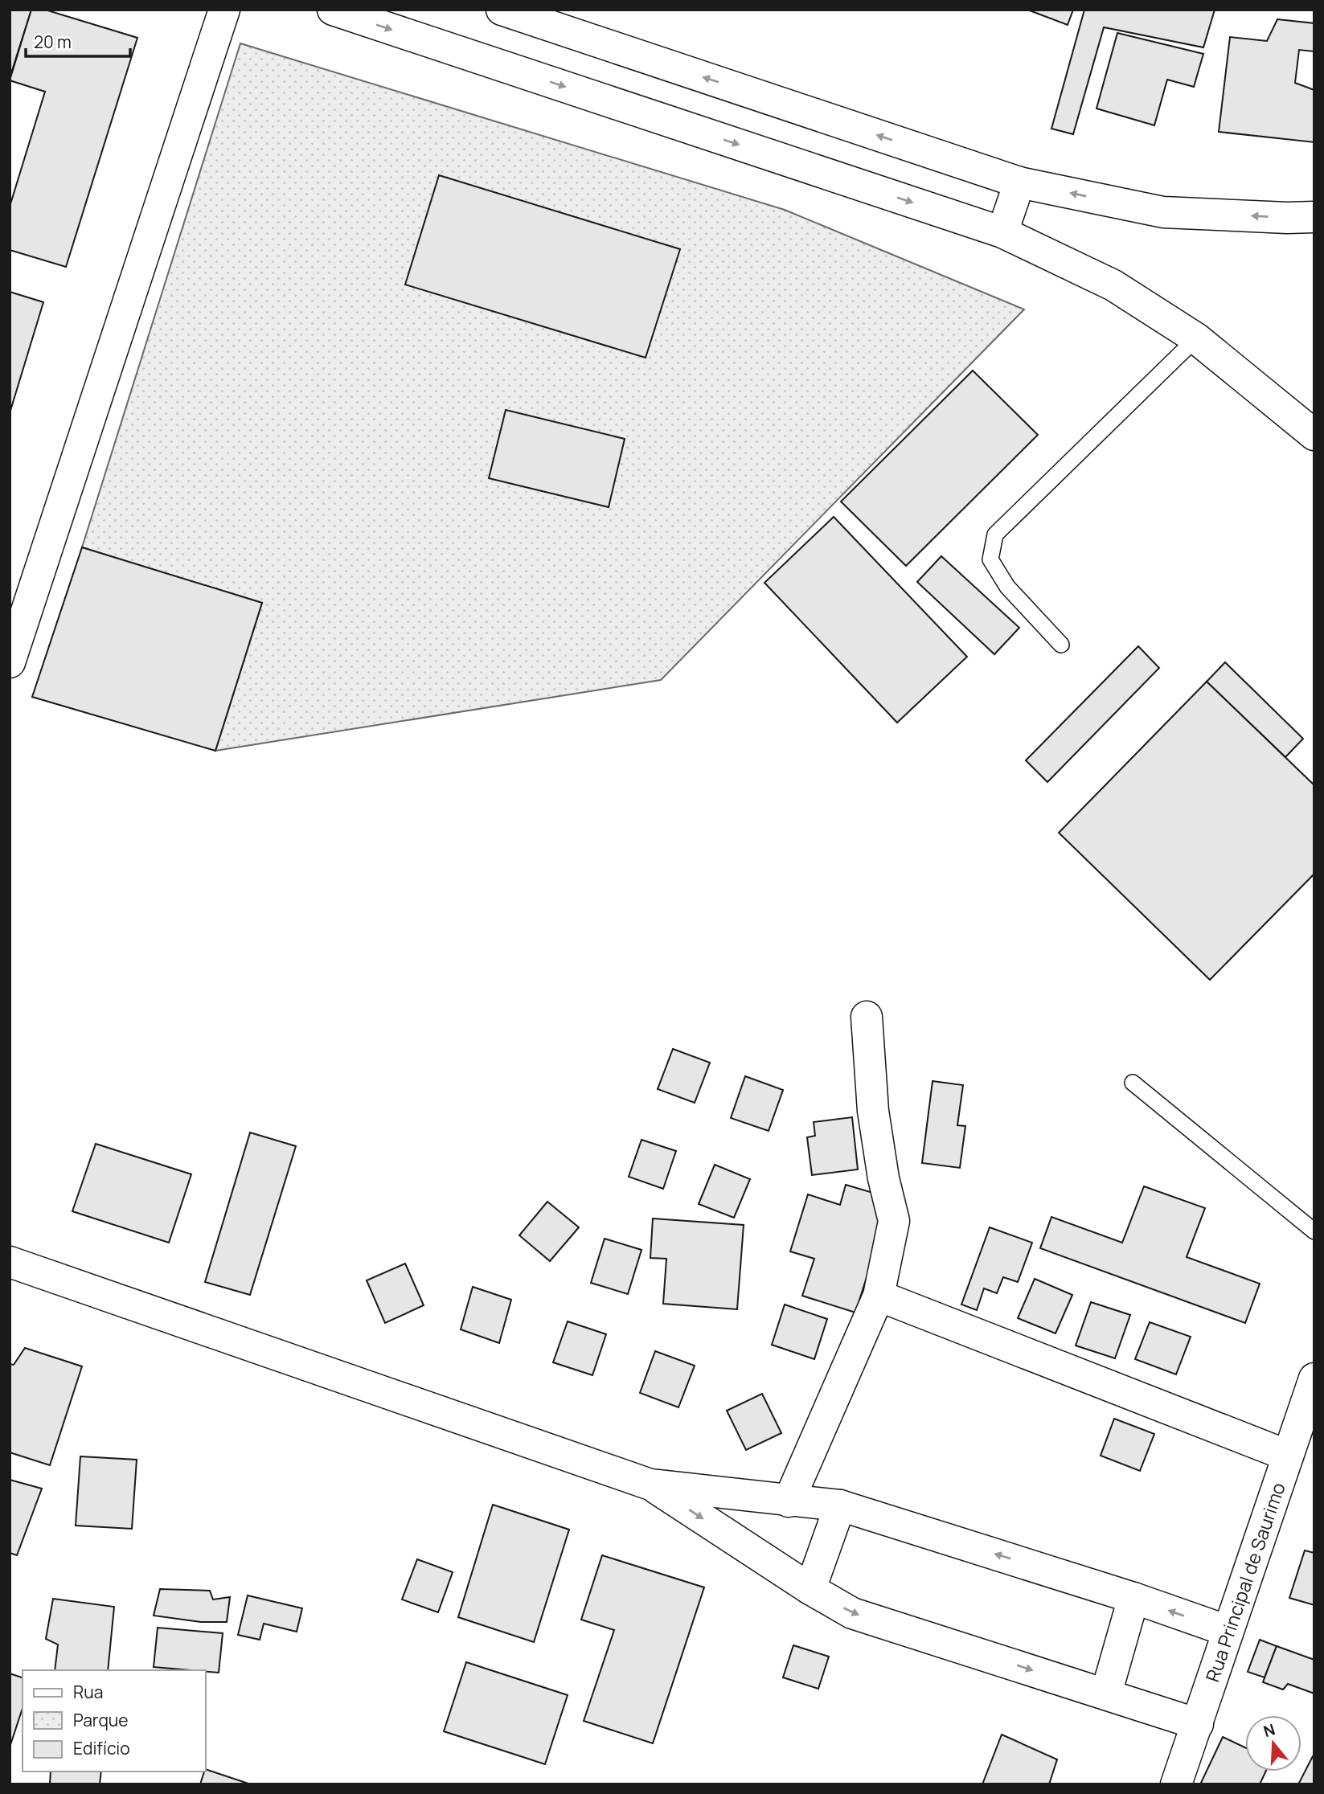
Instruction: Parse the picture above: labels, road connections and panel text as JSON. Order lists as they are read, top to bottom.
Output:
{
  "streets": {
    "street": ["Rua Principal de Saurimo"]
  },
  "legend": ["Rua", "Parque", "Edifício"],
  "scale_bar": "20 m",
  "north": "top"
}
